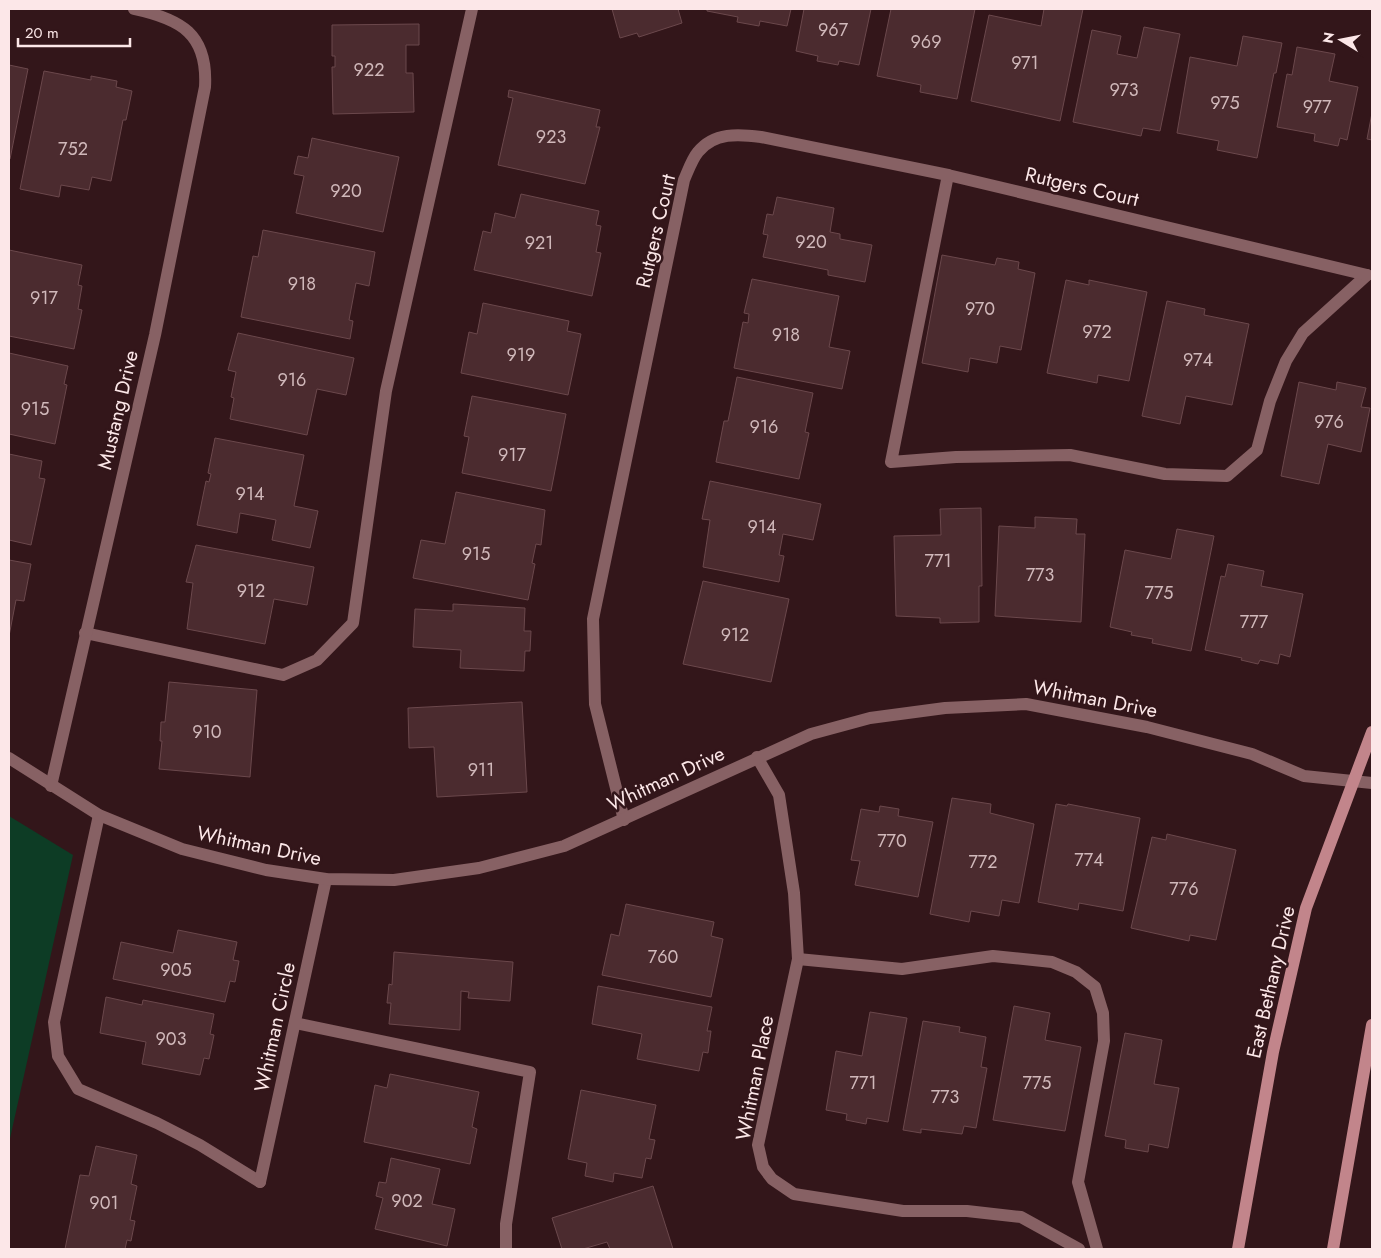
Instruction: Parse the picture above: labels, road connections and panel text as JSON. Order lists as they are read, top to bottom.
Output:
{
  "streets": {
    "main road": ["East Bethany Drive"],
    "street": [
      "Rutgers Court",
      "Mustang Drive",
      "Whitman Drive",
      "Whitman Circle",
      "Whitman Place"
    ]
  },
  "crossings": [
    ["Rutgers Court", "Whitman Drive"],
    ["Mustang Drive", "Whitman Drive"],
    ["Whitman Drive", "East Bethany Drive"],
    ["Whitman Drive", "Whitman Circle"],
    ["Whitman Drive", "Whitman Place"]
  ],
  "house_numbers": [
    "967",
    "969",
    "971",
    "922",
    "973",
    "975",
    "977",
    "923",
    "752",
    "920",
    "920",
    "921",
    "918",
    "917",
    "970",
    "972",
    "918",
    "919",
    "974",
    "916",
    "915",
    "976",
    "916",
    "917",
    "914",
    "914",
    "915",
    "771",
    "773",
    "912",
    "775",
    "777",
    "912",
    "910",
    "911",
    "770",
    "774",
    "772",
    "776",
    "760",
    "905",
    "903",
    "771",
    "775",
    "773",
    "902",
    "901"
  ],
  "scale_bar": "20 m",
  "north": "left"
}
